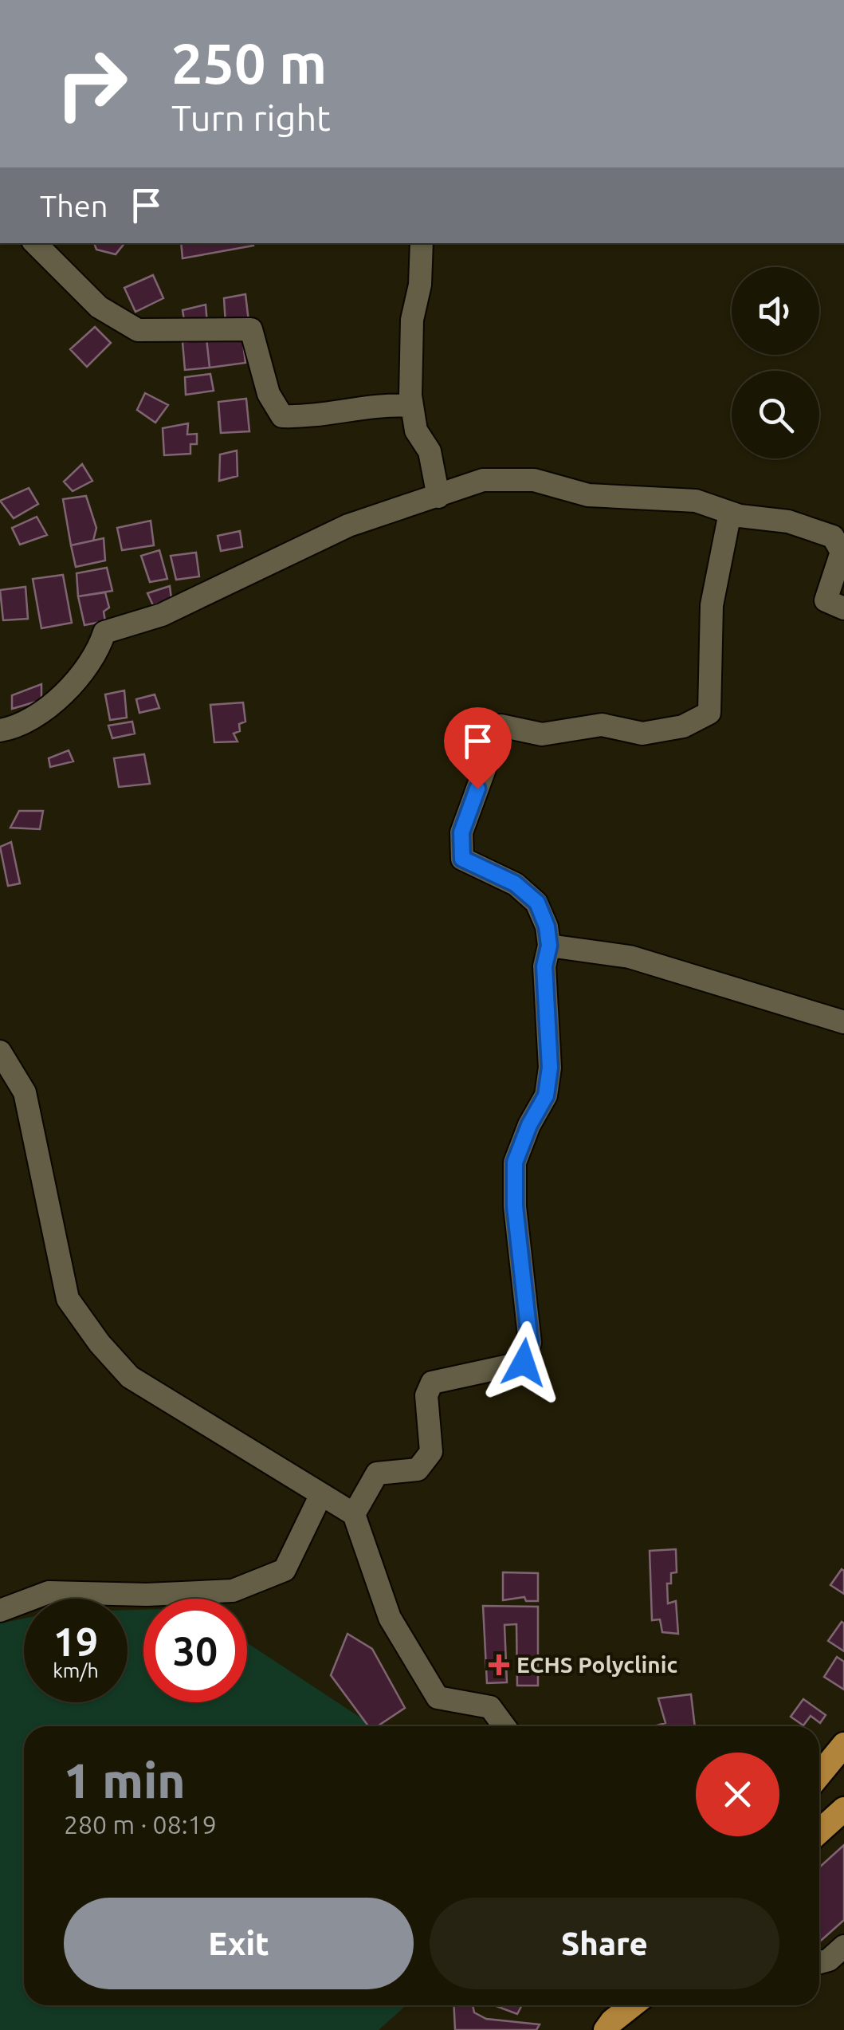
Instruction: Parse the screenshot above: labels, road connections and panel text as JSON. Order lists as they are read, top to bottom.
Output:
{
  "places": {
    "health": ["ECHS Polyclinic"]
  },
  "page": {
    "turn": ["250 m", "Turn right"],
    "then": "Then",
    "speed": "19 km/h",
    "limit": "30",
    "heading": ["1 min", "280 m · 08:19"],
    "buttons": ["Exit", "Share"]
  }
}
